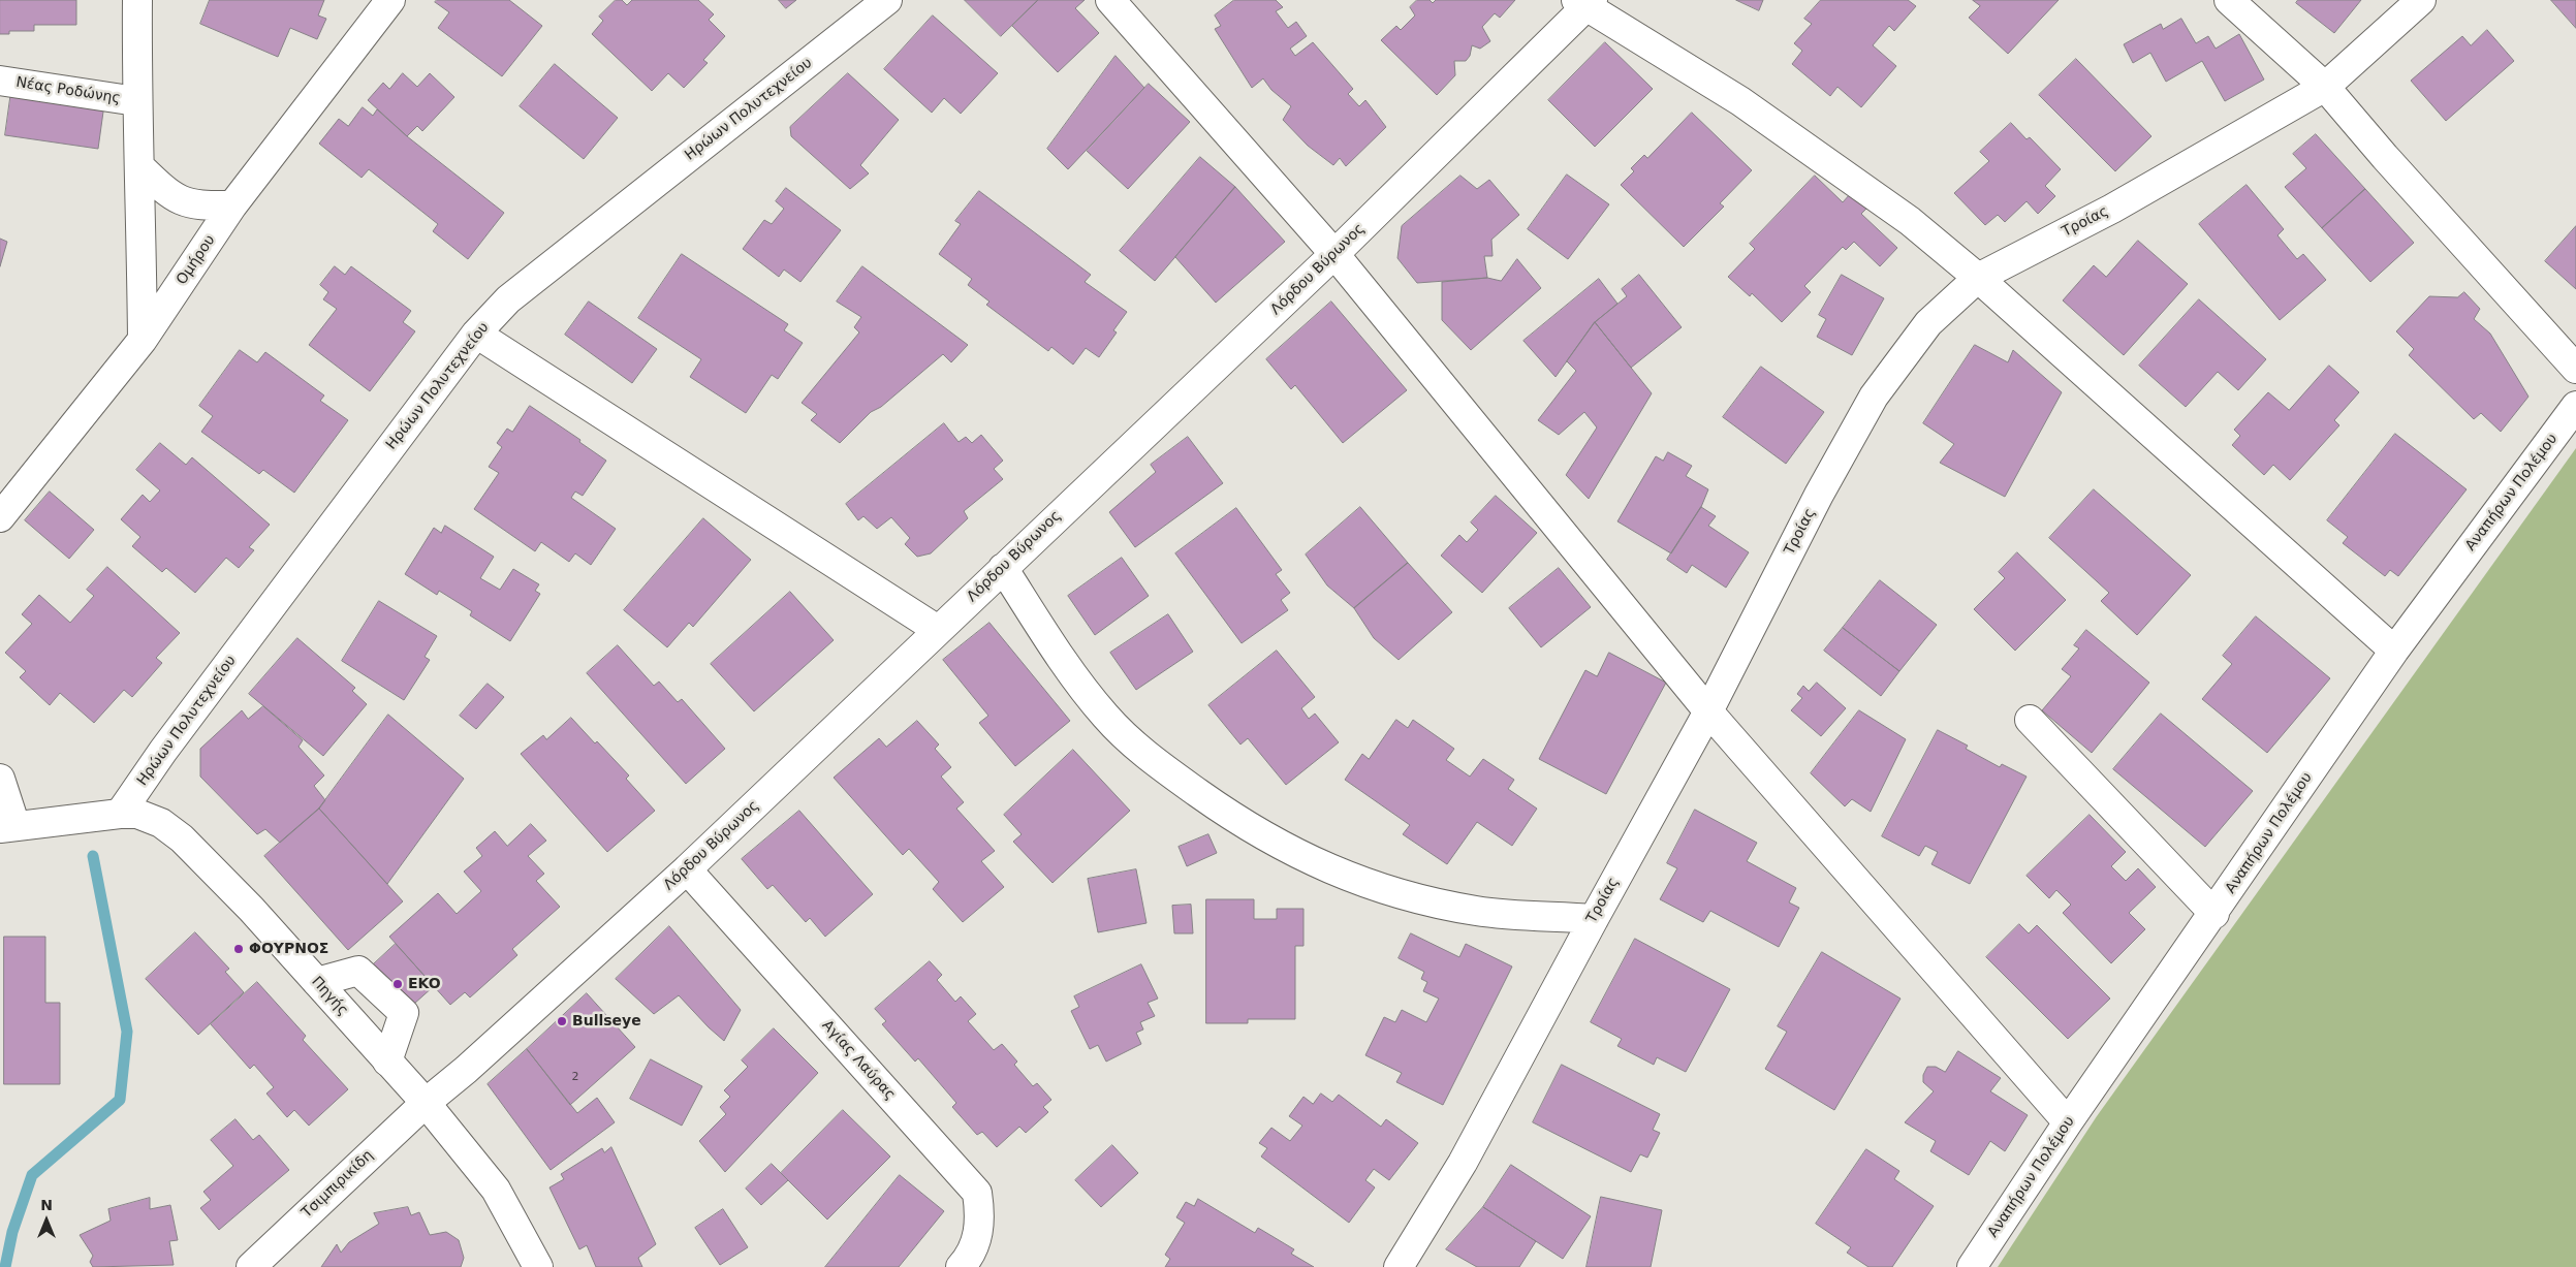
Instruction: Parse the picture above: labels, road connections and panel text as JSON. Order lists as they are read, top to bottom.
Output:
{
  "streets": {
    "street": [
      "Νέας Ροδώνης",
      "Ηρώων Πολυτεχνείου",
      "Τροίας",
      "Ομήρου",
      "Λόρδου Βύρωνος",
      "Αναπήρων Πολέμου",
      "Πηγής",
      "Αγίας Λαύρας",
      "Τσιμπιρικίδη"
    ]
  },
  "crossings": [
    ["Ηρώων Πολυτεχνείου", "Πηγής"],
    ["Λόρδου Βύρωνος", "Πηγής"],
    ["Λόρδου Βύρωνος", "Αγίας Λαύρας"],
    ["Λόρδου Βύρωνος", "Τσιμπιρικίδη"],
    ["Πηγής", "Τσιμπιρικίδη"]
  ],
  "places": ["ΦΟΥΡΝΟΣ", "EKO", "Bullseye"],
  "house_numbers": ["2"],
  "north": "top"
}
